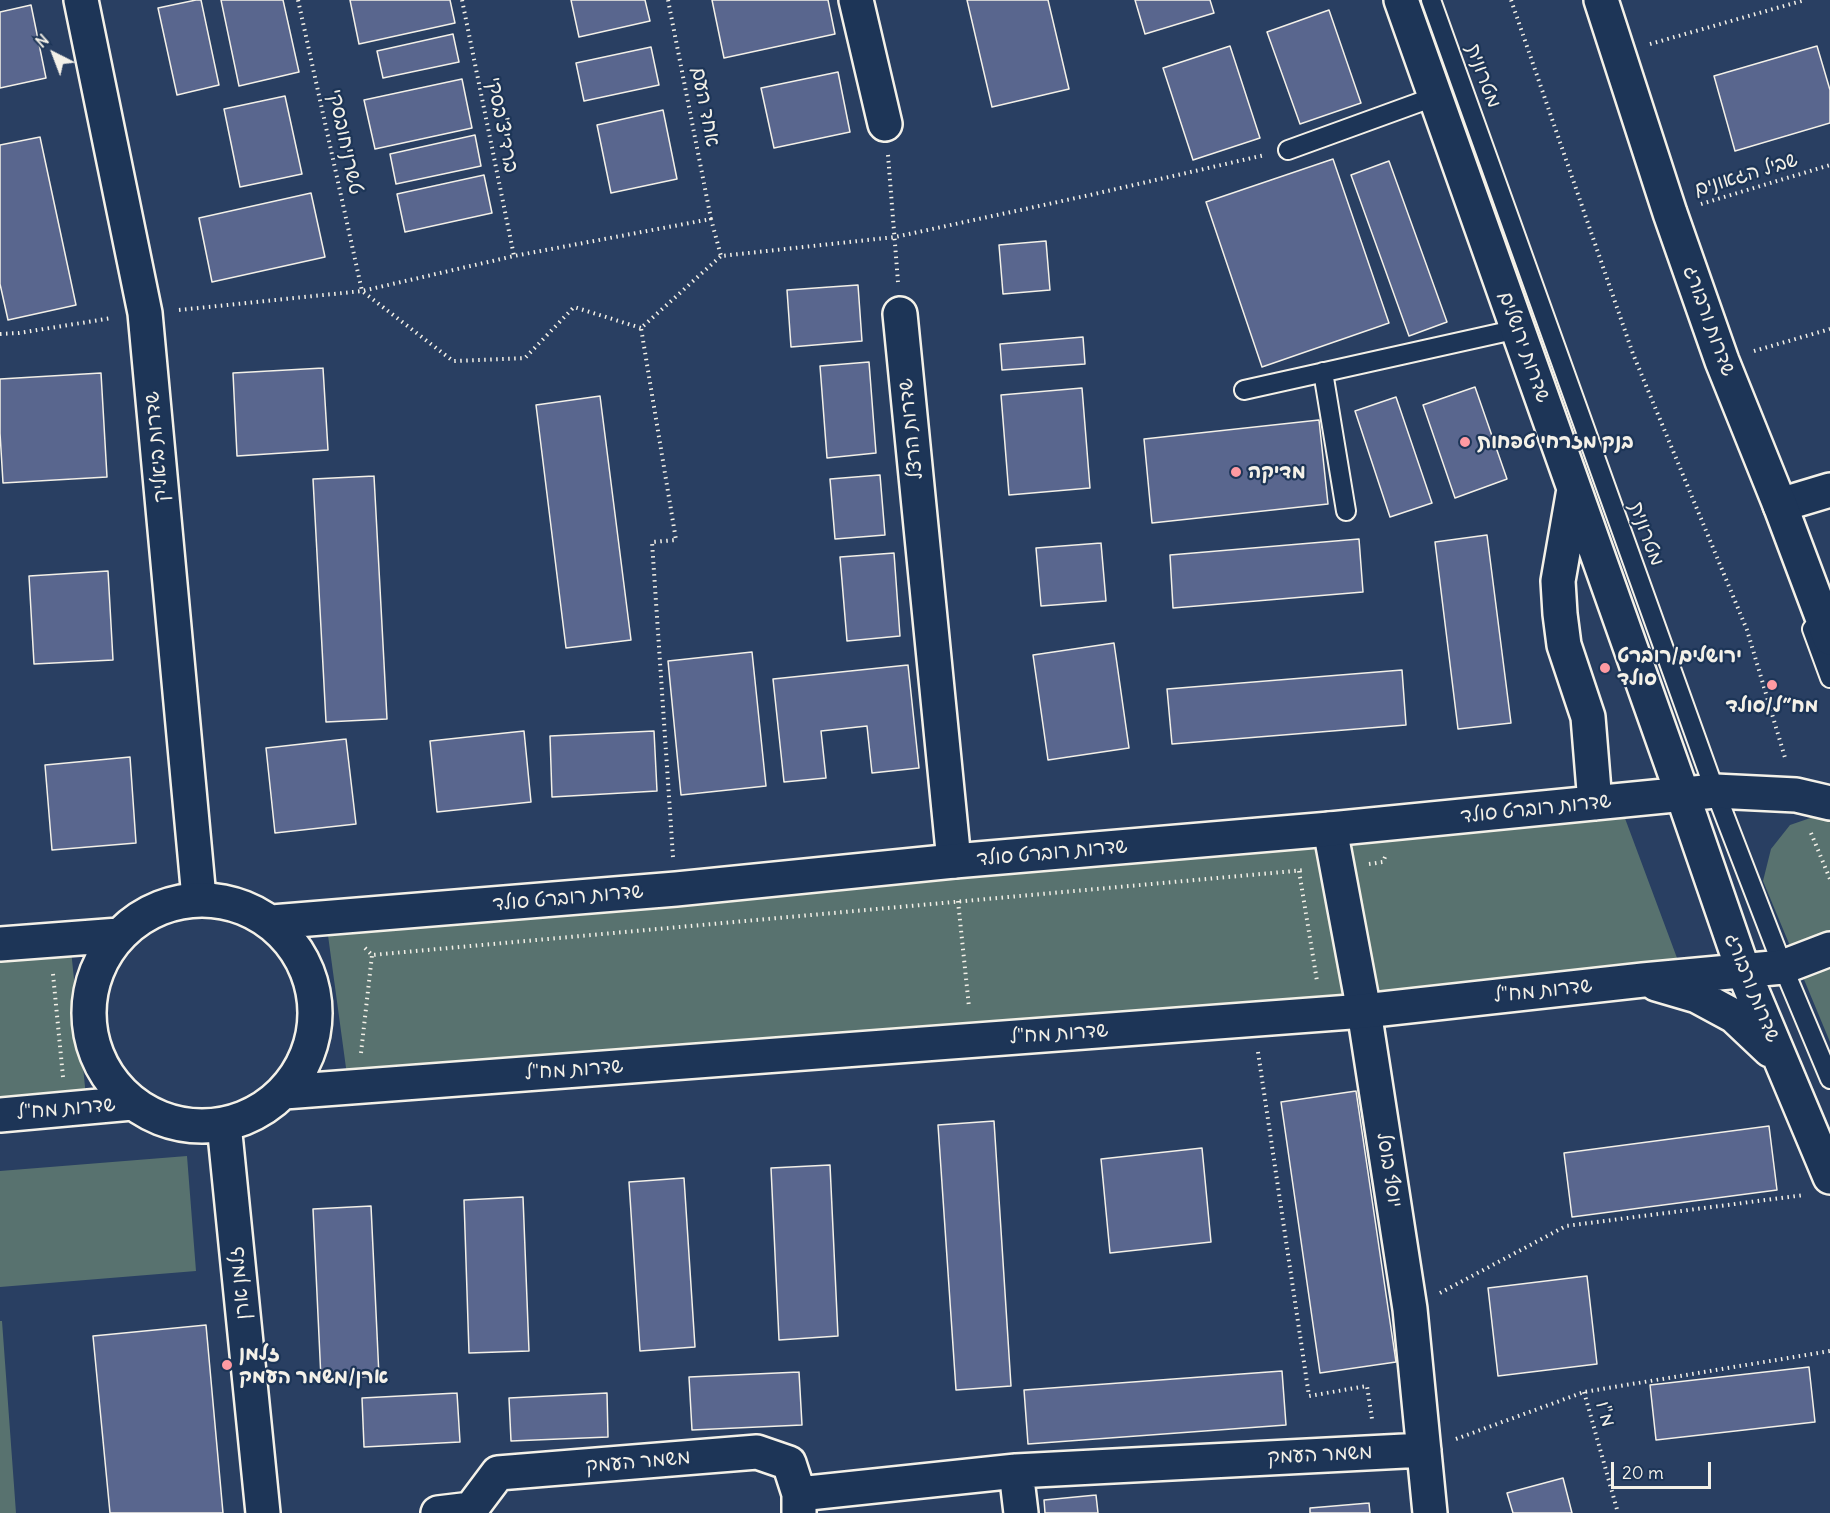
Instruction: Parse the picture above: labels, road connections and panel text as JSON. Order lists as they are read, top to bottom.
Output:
{
  "streets": {
    "street": [
      "שדרות ורבורג",
      "שדרות ירושלים",
      "שדרות הרצל",
      "שדרות ביאליק",
      "שדרות רוברט סולד",
      "שדרות מח\"ל",
      "יוסף בוסל",
      "זלמן ארן",
      "משמר העמק"
    ],
    "lane": ["מטרונית"],
    "path": [
      "אחד העם",
      "ברדיצ'בסקי",
      "טשרניחובסקי",
      "שביל הגאונים",
      "מ\"ו"
    ]
  },
  "crossings": [
    ["מטרונית", "שדרות ורבורג"],
    ["מטרונית", "שדרות ירושלים"],
    ["מטרונית", "שדרות רוברט סולד"],
    ["מטרונית", "שדרות מח\"ל"],
    ["שביל הגאונים", "שדרות ורבורג"],
    ["שדרות ורבורג", "שדרות ירושלים"],
    ["שדרות ורבורג", "שדרות רוברט סולד"],
    ["שדרות ורבורג", "שדרות מח\"ל"],
    ["שדרות ירושלים", "שדרות רוברט סולד"],
    ["שדרות הרצל", "שדרות רוברט סולד"],
    ["שדרות רוברט סולד", "יוסף בוסל"],
    ["שדרות מח\"ל", "יוסף בוסל"],
    ["יוסף בוסל", "משמר העמק"]
  ],
  "places": [
    "בנק מזרחי טפחות",
    "מדיקה",
    "ירושלים/רוברט סולד",
    "מח״ל/סולד",
    "זלמן ארן/משמר העמק"
  ],
  "scale_bar": "20 m",
  "north": "top left"
}
